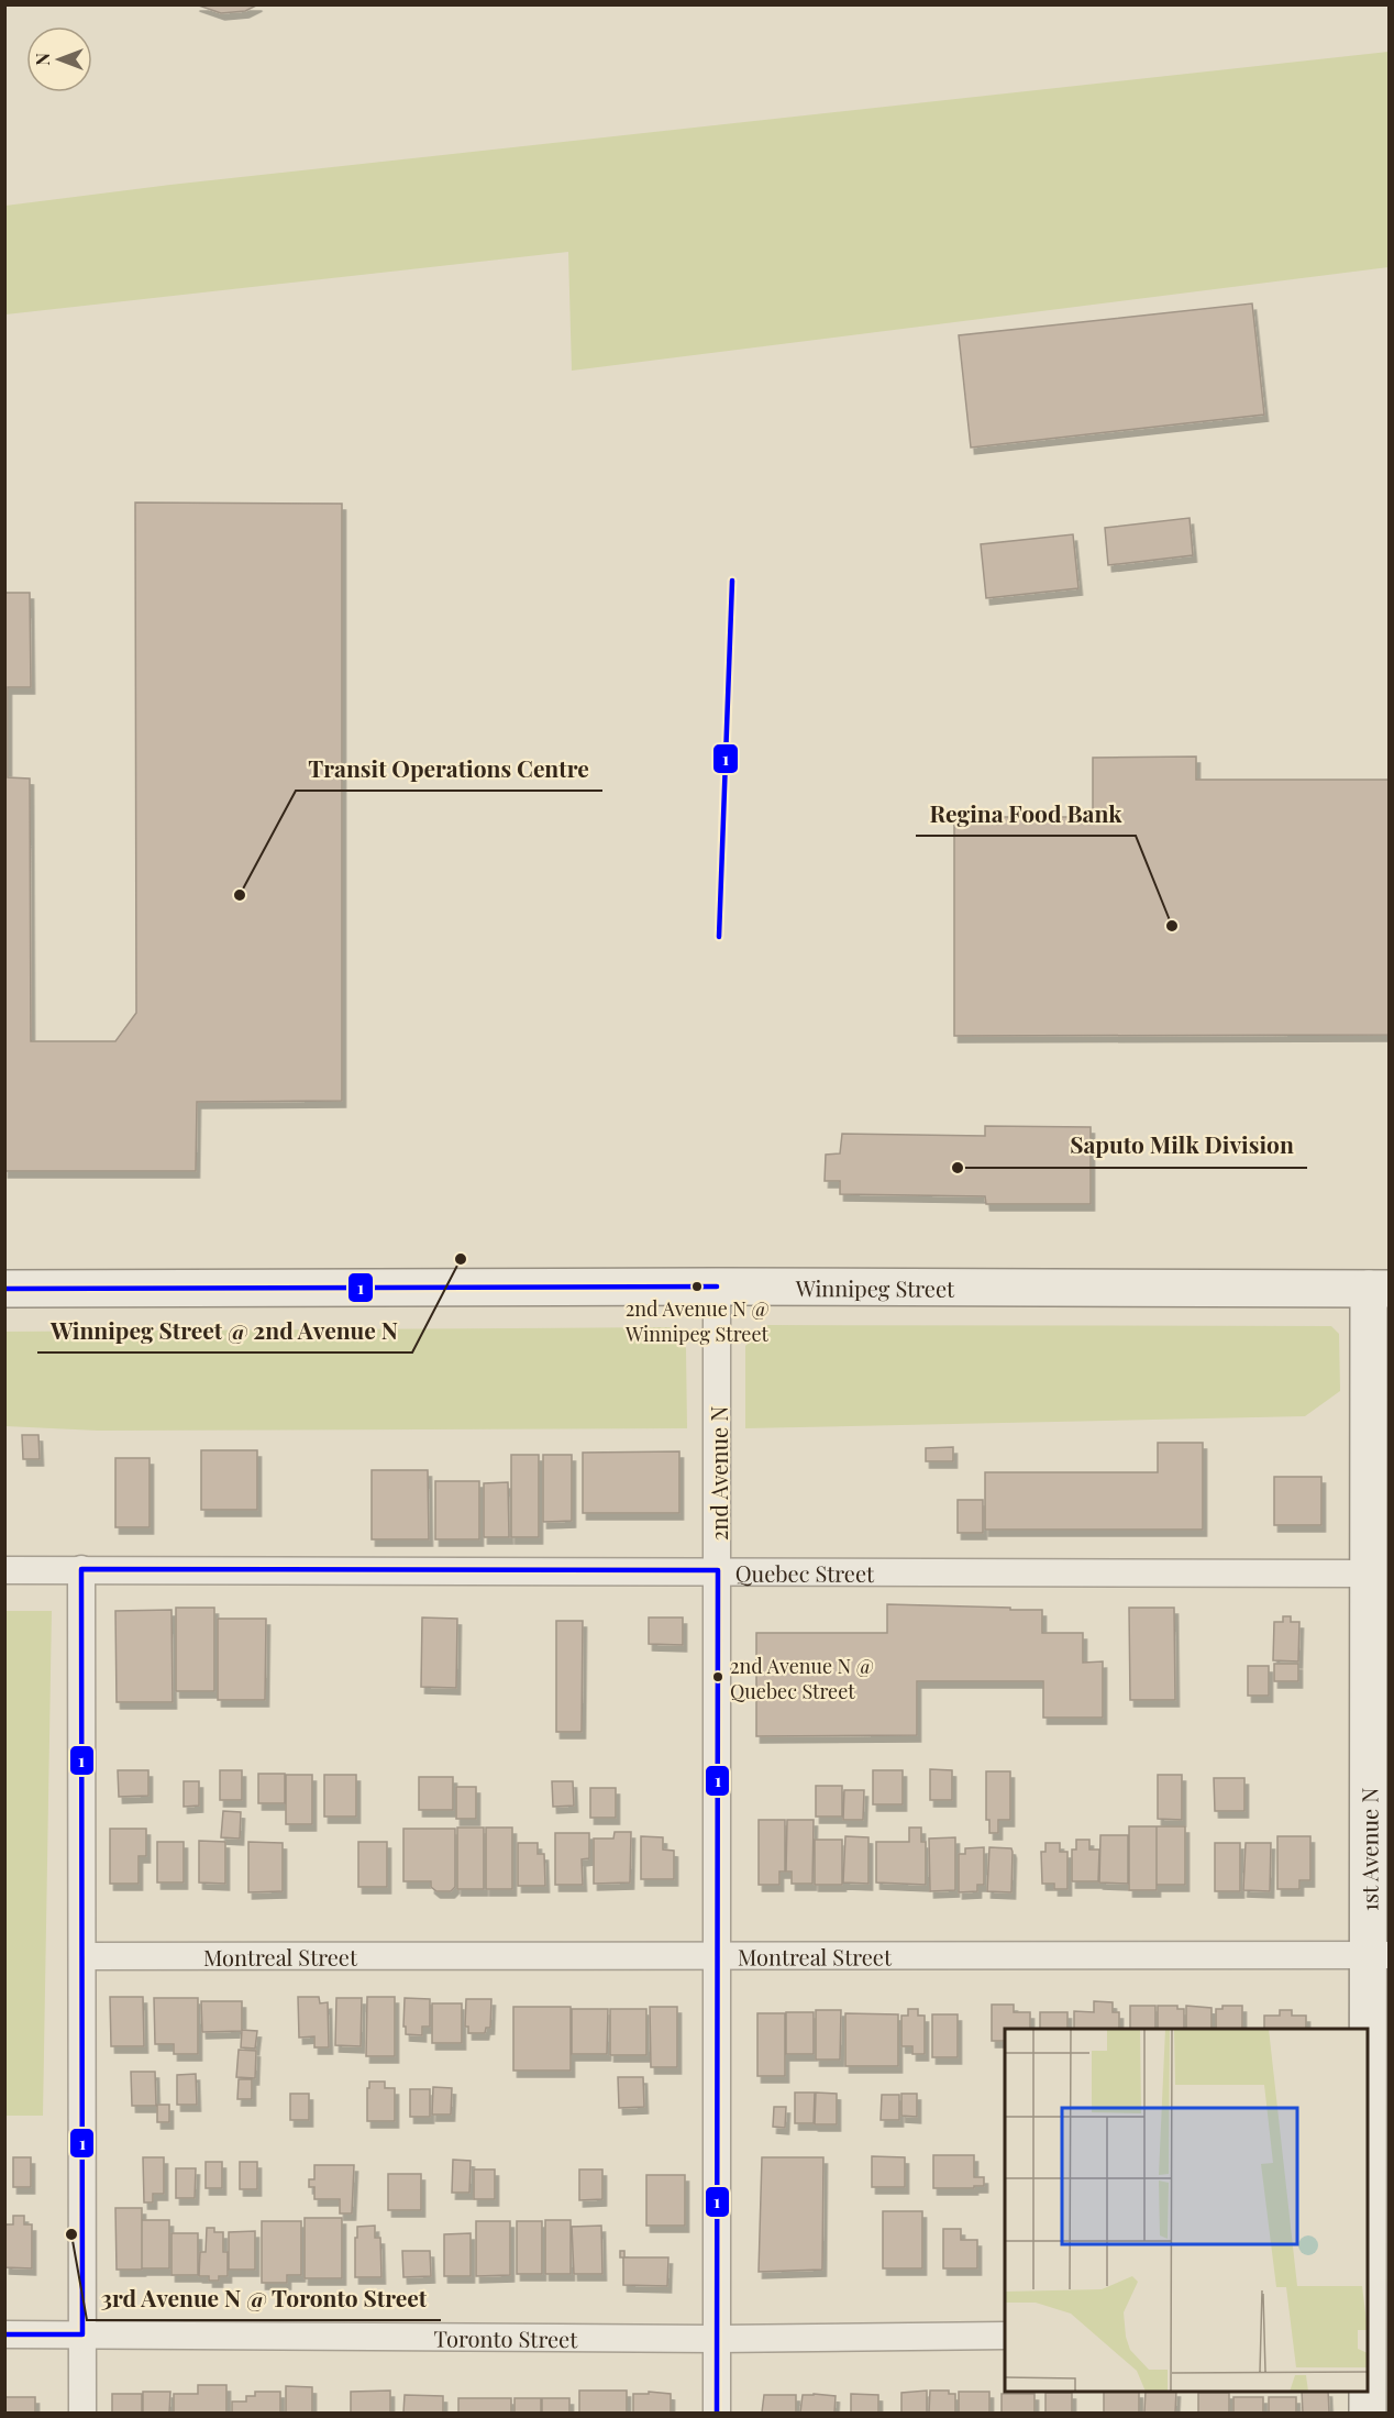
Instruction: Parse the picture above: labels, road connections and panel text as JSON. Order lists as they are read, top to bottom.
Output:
{
  "streets": {
    "main road": ["Winnipeg Street", "1st Avenue N"],
    "street": [
      "2nd Avenue N",
      "Quebec Street",
      "Montreal Street",
      "Toronto Street"
    ]
  },
  "crossings": [
    ["Winnipeg Street", "2nd Avenue N"],
    ["Winnipeg Street", "1st Avenue N"],
    ["2nd Avenue N", "Quebec Street"],
    ["2nd Avenue N", "Montreal Street"],
    ["2nd Avenue N", "Toronto Street"],
    ["Quebec Street", "1st Avenue N"],
    ["1st Avenue N", "Montreal Street"]
  ],
  "places": [
    "Transit Operations Centre",
    "Regina Food Bank",
    "Saputo Milk Division",
    "Winnipeg Street @ 2nd Avenue N",
    "2nd Avenue N @ Winnipeg Street",
    "2nd Avenue N @ Quebec Street",
    "3rd Avenue N @ Toronto Street"
  ],
  "lines": ["transit line 1"],
  "north": "left"
}
